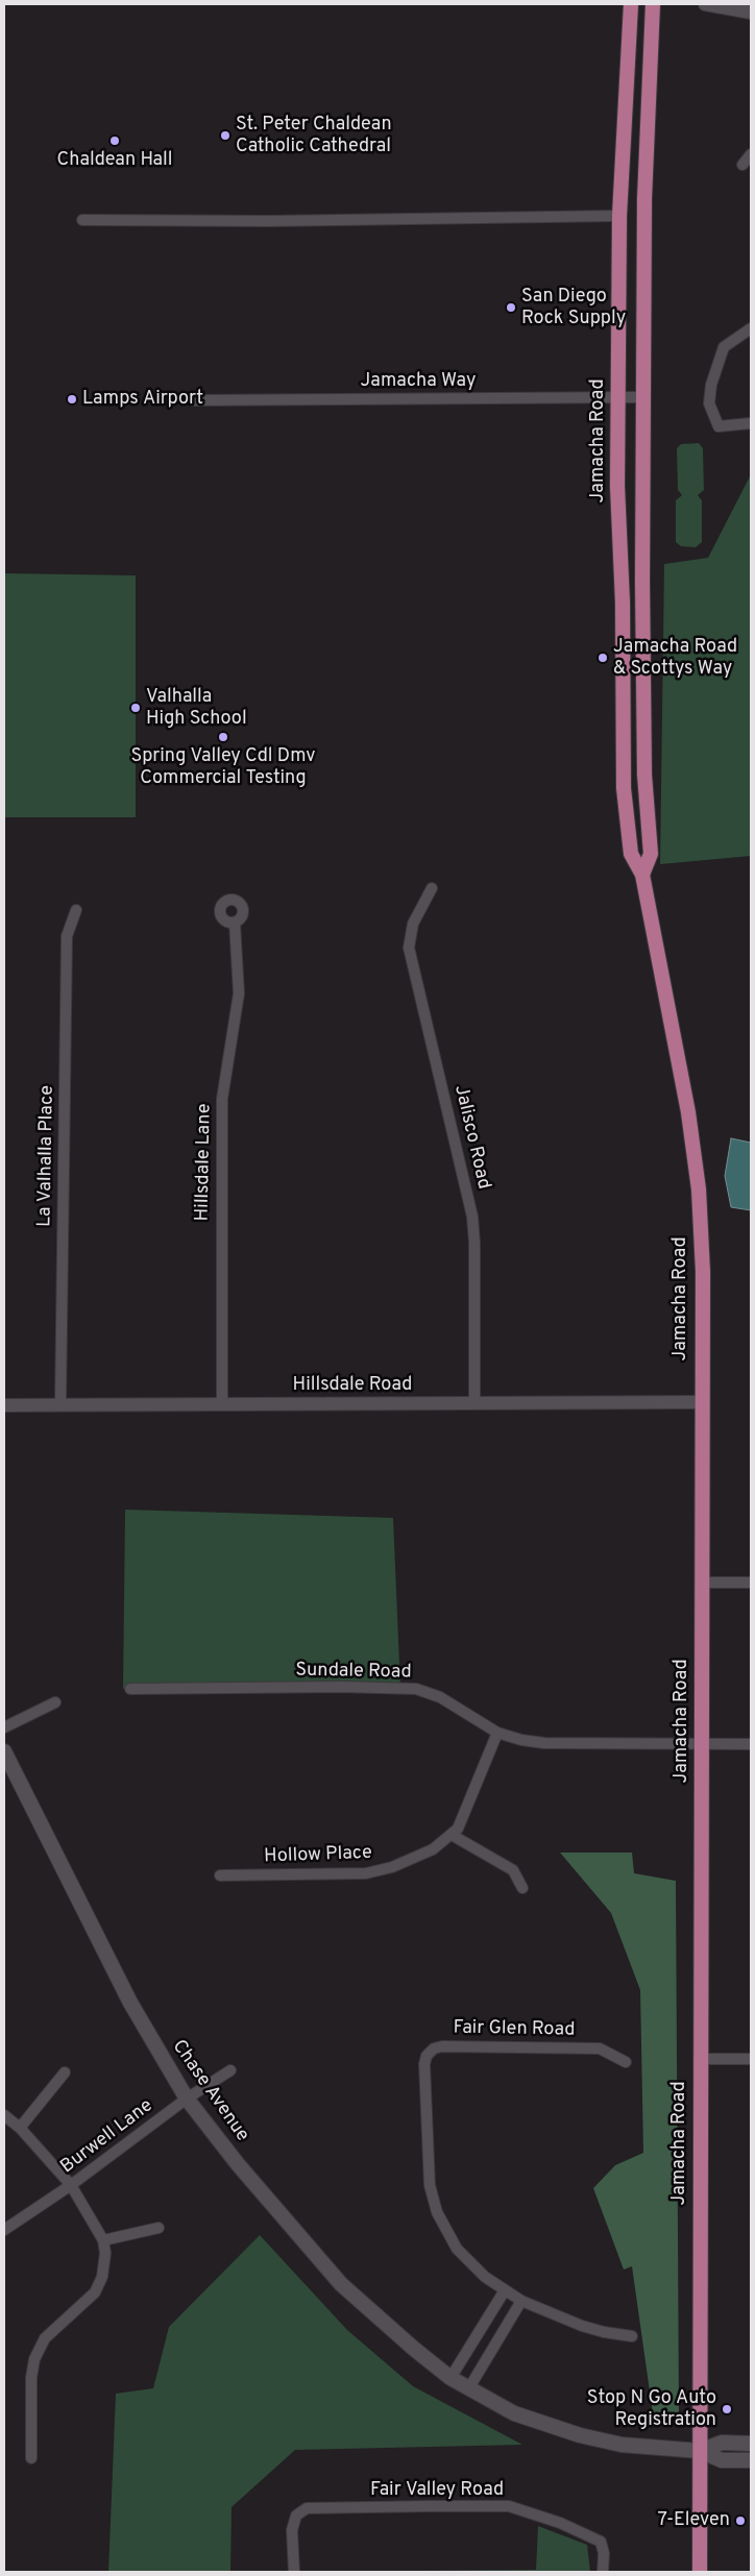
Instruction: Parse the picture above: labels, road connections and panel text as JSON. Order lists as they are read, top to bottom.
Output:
{
  "streets": {
    "main road": ["Jamacha Road", "Chase Avenue"],
    "street": [
      "Jamacha Way",
      "Jalisco Road",
      "La Valhalla Place",
      "Hillsdale Lane",
      "Hillsdale Road",
      "Sundale Road",
      "Hollow Place",
      "Fair Glen Road",
      "Burwell Lane",
      "Fair Valley Road"
    ]
  },
  "crossings": [
    ["Jamacha Way", "Jamacha Road"],
    ["Jamacha Road", "Hillsdale Road"],
    ["Jamacha Road", "Sundale Road"],
    ["Jamacha Road", "Chase Avenue"],
    ["Jalisco Road", "Hillsdale Road"],
    ["La Valhalla Place", "Hillsdale Road"],
    ["Hillsdale Lane", "Hillsdale Road"],
    ["Sundale Road", "Hollow Place"],
    ["Chase Avenue", "Burwell Lane"]
  ],
  "places": [
    "St. Peter Chaldean Catholic Cathedral",
    "Chaldean Hall",
    "San Diego Rock Supply",
    "Lamps Airport",
    "Jamacha Road & Scottys Way",
    "Valhalla High School",
    "Spring Valley Cdl Dmv Commercial Testing",
    "Stop N Go Auto Registration",
    "7-Eleven"
  ]
}
